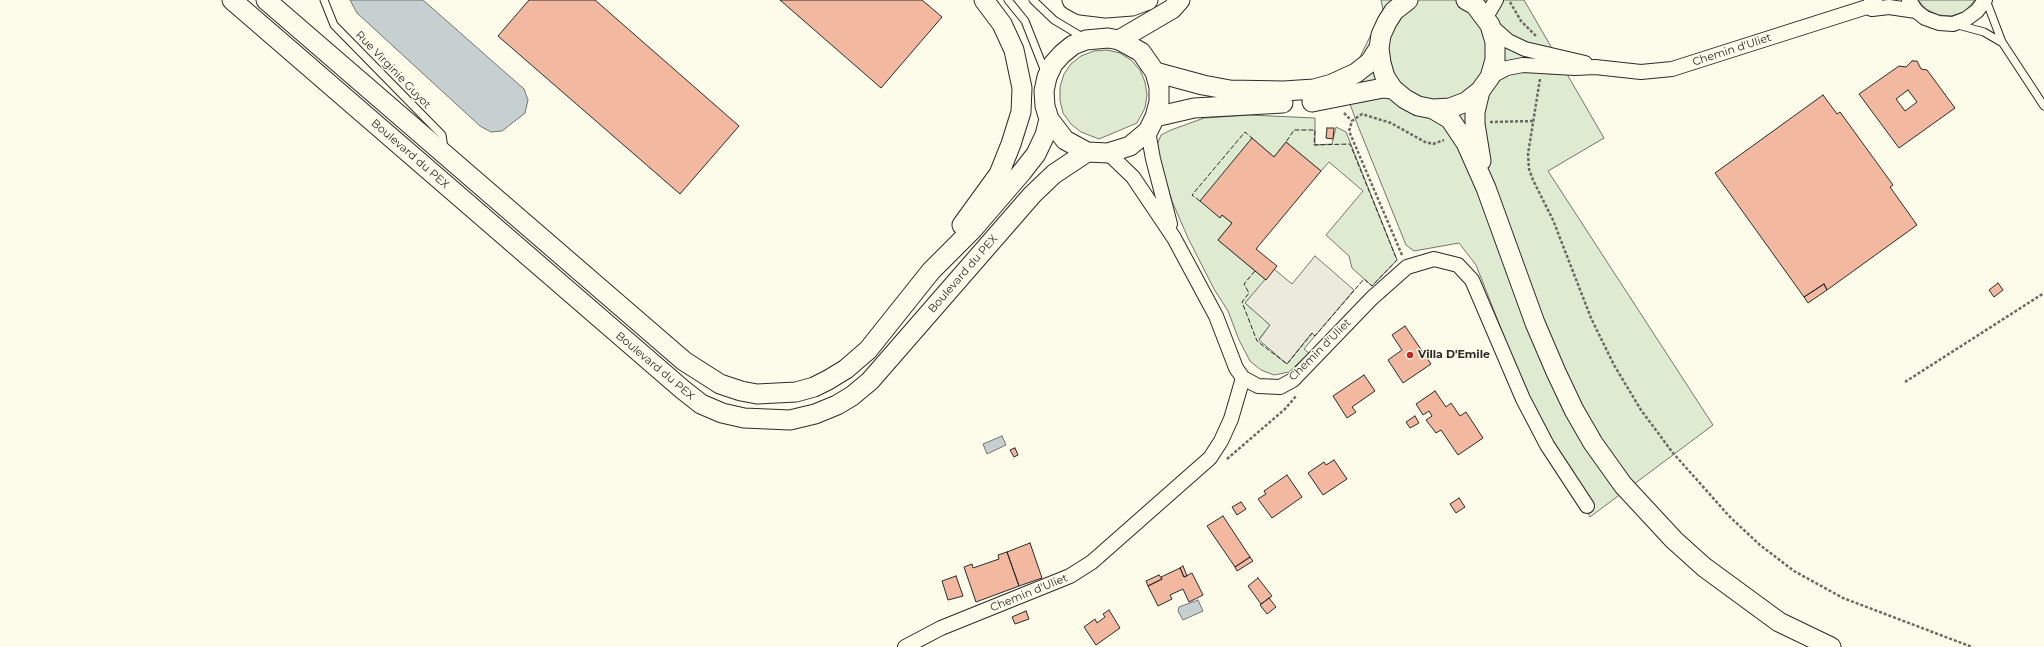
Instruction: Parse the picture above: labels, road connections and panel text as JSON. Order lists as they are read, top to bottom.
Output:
{
  "streets": {
    "main road": ["Boulevard du PEX"],
    "street": ["Chemin d'Uliet"],
    "lane": ["Rue Virginie Guyot"]
  },
  "crossings": [
    ["Rue Virginie Guyot", "Boulevard du PEX"]
  ],
  "places": ["Villa D'Emile"]
}
